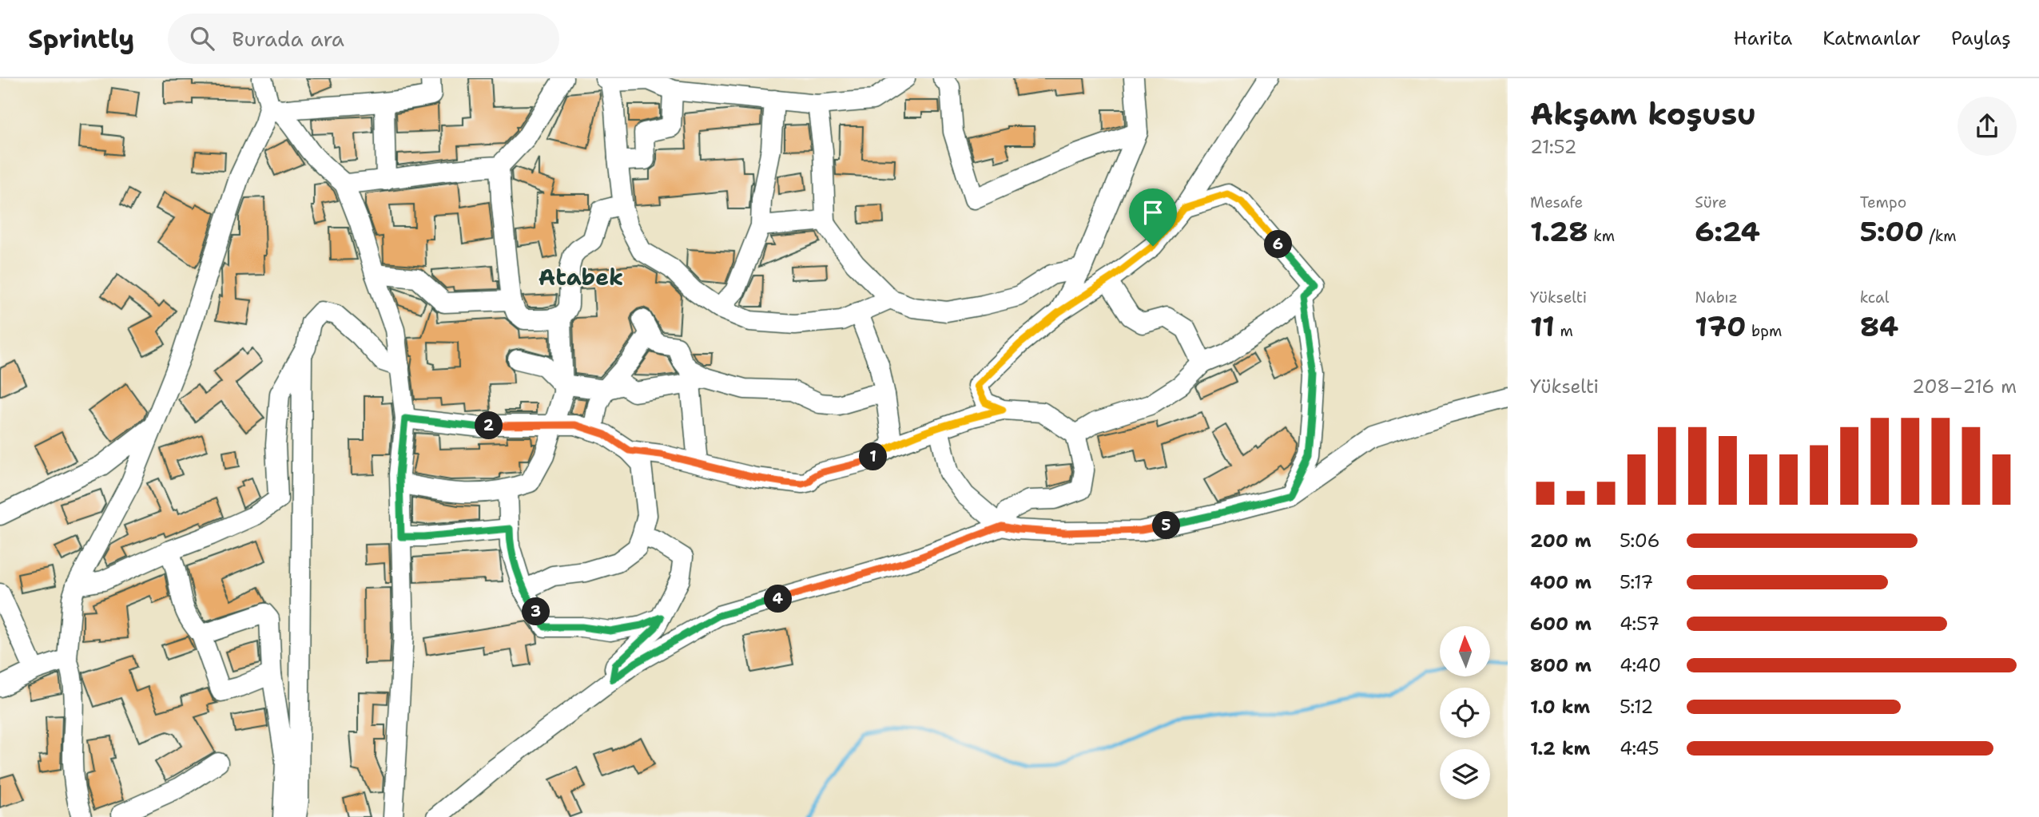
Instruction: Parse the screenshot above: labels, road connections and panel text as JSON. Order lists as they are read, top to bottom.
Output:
{
  "districts": ["Atabek"],
  "north": "top",
  "page": {
    "header": "Sprintly",
    "search": "Burada ara",
    "nav": ["Harita", "Katmanlar", "Paylaş"],
    "heading": ["Akşam koşusu", "21:52"],
    "stats": [
      ["Mesafe", "1.28 km"],
      ["Süre", "6:24"],
      ["Tempo", "5:00 /km"],
      ["Yükselti", "11 m"],
      ["Nabız", "170 bpm"],
      ["kcal", "84"]
    ],
    "pins": [
      "6",
      "2",
      "1",
      "5",
      "4",
      "3"
    ],
    "chart": ["Yükselti", "208–216 m"],
    "list": [
      {
        "name": "200 m",
        "note": "5:06"
      },
      {
        "name": "400 m",
        "note": "5:17"
      },
      {
        "name": "600 m",
        "note": "4:57"
      },
      {
        "name": "800 m",
        "note": "4:40"
      },
      {
        "name": "1.0 km",
        "note": "5:12"
      },
      {
        "name": "1.2 km",
        "note": "4:45"
      }
    ]
  }
}
